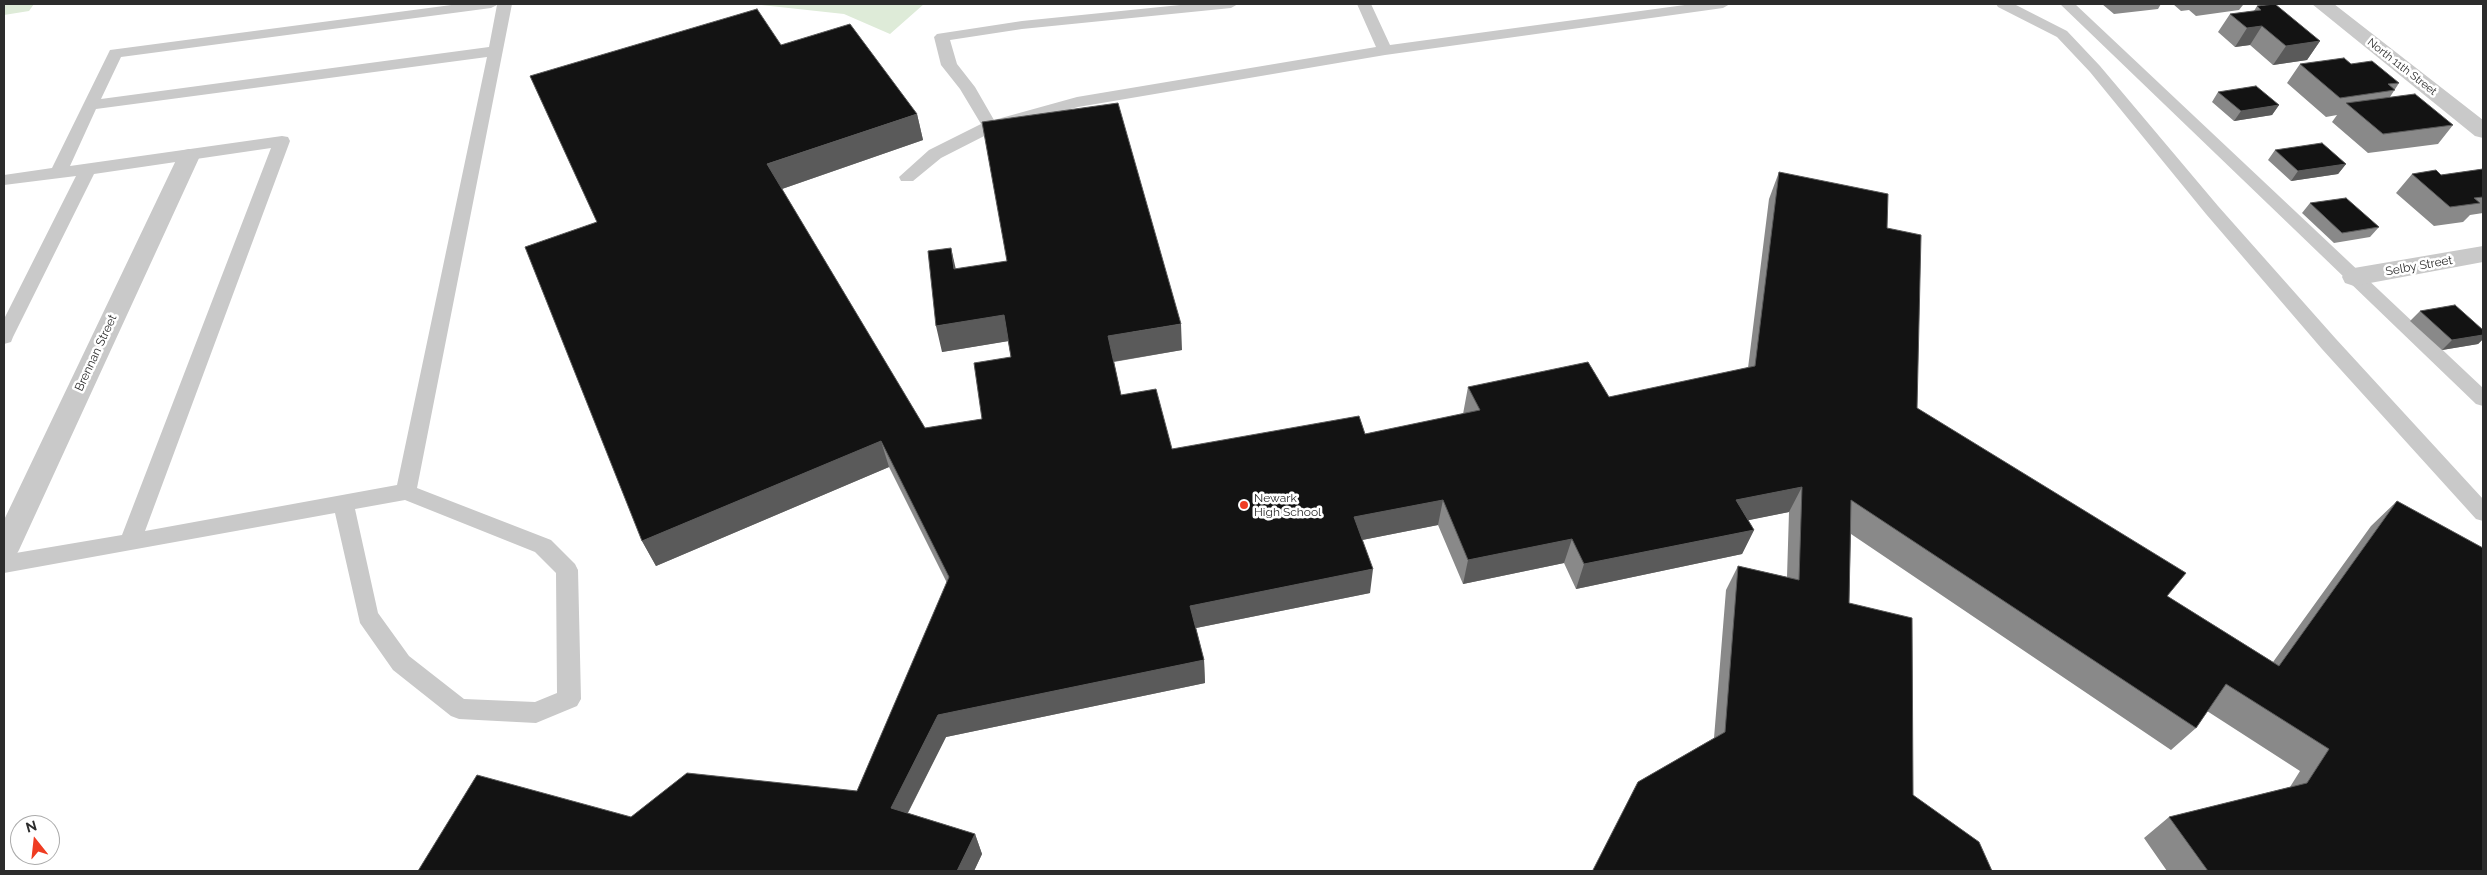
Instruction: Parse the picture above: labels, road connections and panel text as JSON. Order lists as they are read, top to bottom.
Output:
{
  "streets": {
    "street": ["North 11th Street", "Selby Street", "Brennan Street"]
  },
  "places": ["Newark High School"],
  "north": "top"
}
